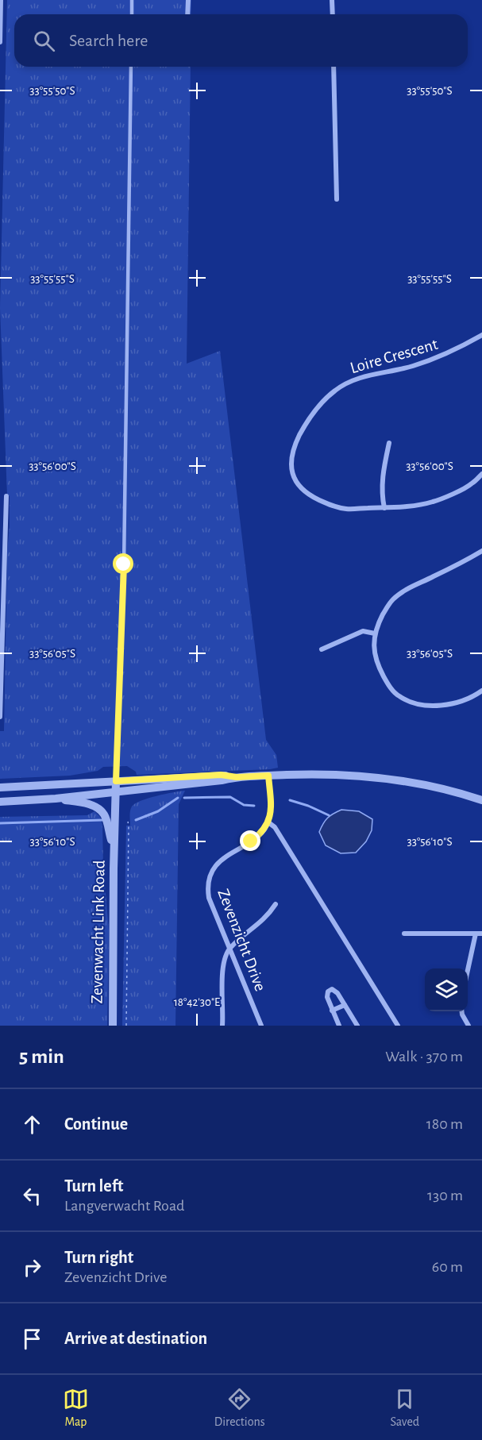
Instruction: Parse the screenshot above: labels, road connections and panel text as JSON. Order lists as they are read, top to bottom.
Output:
{
  "streets": {
    "street": ["Loire Crescent", "Zevenwacht Link Road", "Zevenzicht Drive"]
  },
  "page": {
    "search": "Search here",
    "heading": ["5 min", "Walk · 370 m"],
    "list": [
      ["Continue", "180 m"],
      ["Turn left", "Langverwacht Road", "130 m"],
      ["Turn right", "Zevenzicht Drive", "60 m"],
      "Arrive at destination"
    ],
    "nav": ["Map", "Directions", "Saved"]
  },
  "coordinates": [
    "33°55'50\"S",
    "33°55'55\"S",
    "33°56'00\"S",
    "33°56'05\"S",
    "33°56'10\"S",
    "18°42'30\"E"
  ]
}
